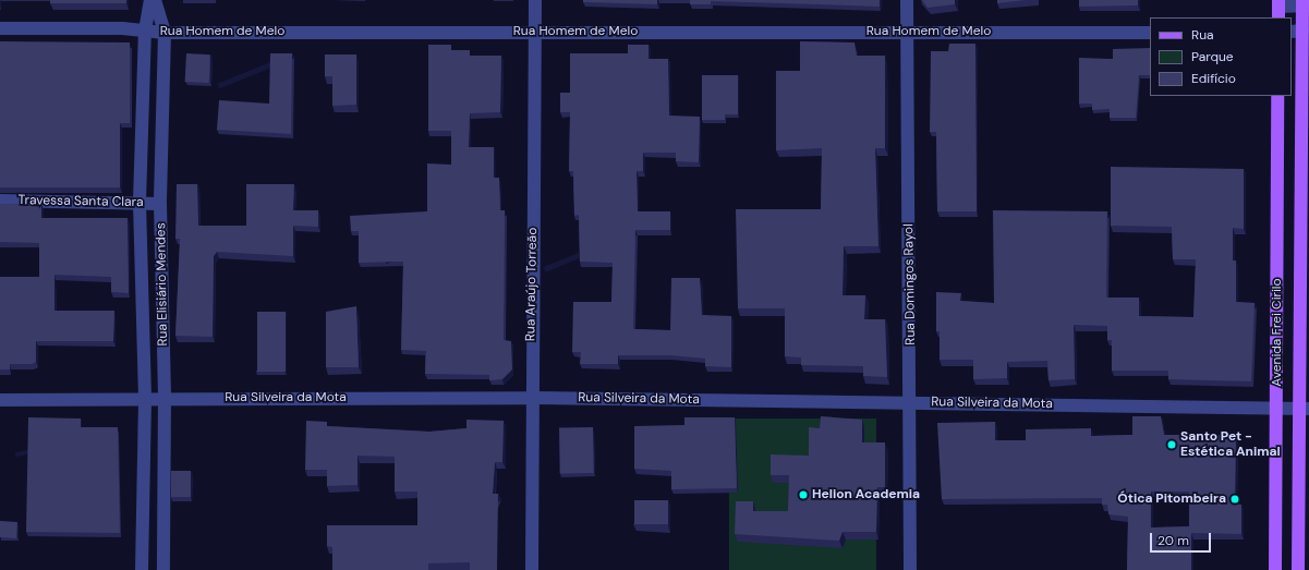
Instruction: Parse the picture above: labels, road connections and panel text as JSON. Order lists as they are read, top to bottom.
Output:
{
  "streets": {
    "main road": ["Avenida Frei Cirilo"],
    "street": [
      "Rua Homem de Melo",
      "Travessa Santa Clara",
      "Rua Elisiário Mendes",
      "Rua Araújo Torreão",
      "Rua Domingos Rayol",
      "Rua Silveira da Mota"
    ]
  },
  "crossings": [
    ["Rua Homem de Melo", "Rua Elisiário Mendes"],
    ["Rua Homem de Melo", "Rua Araújo Torreão"],
    ["Rua Homem de Melo", "Rua Domingos Rayol"],
    ["Travessa Santa Clara", "Rua Elisiário Mendes"],
    ["Rua Elisiário Mendes", "Rua Silveira da Mota"],
    ["Rua Araújo Torreão", "Rua Silveira da Mota"],
    ["Rua Domingos Rayol", "Rua Silveira da Mota"],
    ["Avenida Frei Cirilo", "Rua Silveira da Mota"]
  ],
  "places": ["Santo Pet - Estética Animal", "Helion Academia", "Ótica Pitombeira"],
  "legend": ["Rua", "Parque", "Edifício"],
  "scale_bar": "20 m"
}
